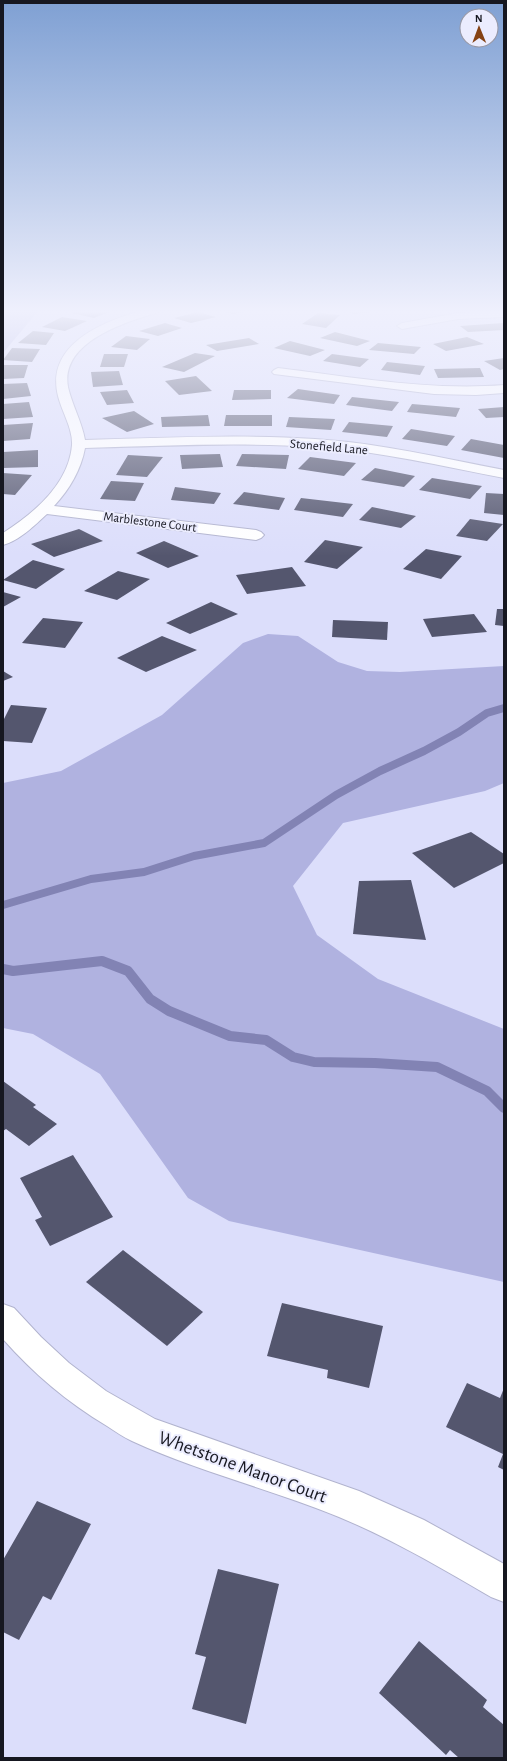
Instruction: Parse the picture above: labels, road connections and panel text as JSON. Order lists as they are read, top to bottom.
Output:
{
  "streets": {
    "street": ["Stonefield Lane", "Marblestone Court", "Whetstone Manor Court"]
  },
  "north": "top"
}
